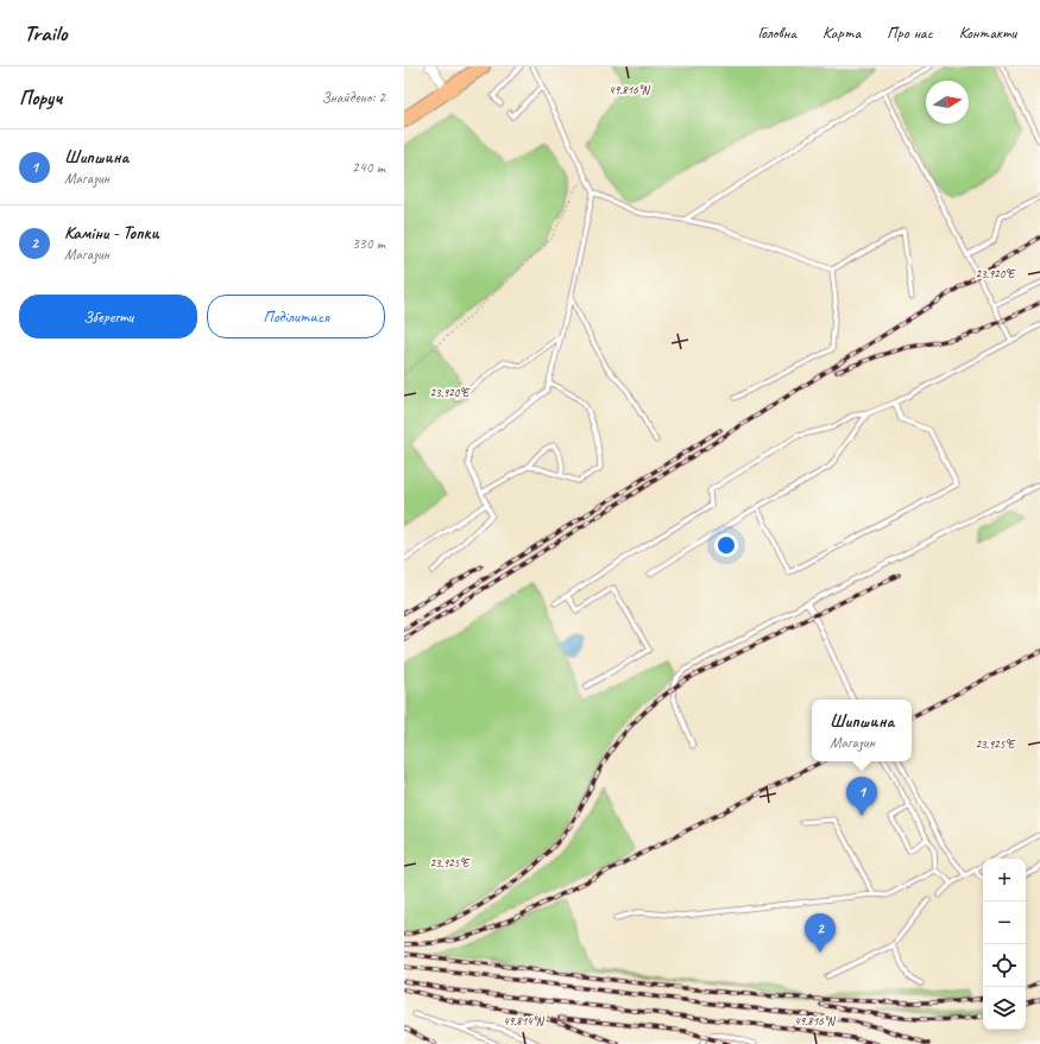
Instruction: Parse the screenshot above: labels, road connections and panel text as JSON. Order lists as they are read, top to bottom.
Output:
{
  "north": "right",
  "page": {
    "header": "Trailo",
    "nav": [
      "Головна",
      "Карта",
      "Про нас",
      "Контакти"
    ],
    "heading": ["Поруч", "Знайдено: 2"],
    "list": [
      {
        "mark": "1",
        "name": "Шипшина",
        "note": "Магазин",
        "value": "240 m"
      },
      {
        "mark": "2",
        "name": "Каміни - Топки",
        "note": "Магазин",
        "value": "330 m"
      }
    ],
    "buttons": ["Зберегти", "Поділитися"],
    "popup": ["Шипшина", "Магазин"],
    "pins": ["1", "2"],
    "map_buttons": ["+", "−"]
  },
  "coordinates": [
    "49.816°N",
    "23.920°E",
    "23.925°E",
    "49.814°N"
  ]
}
